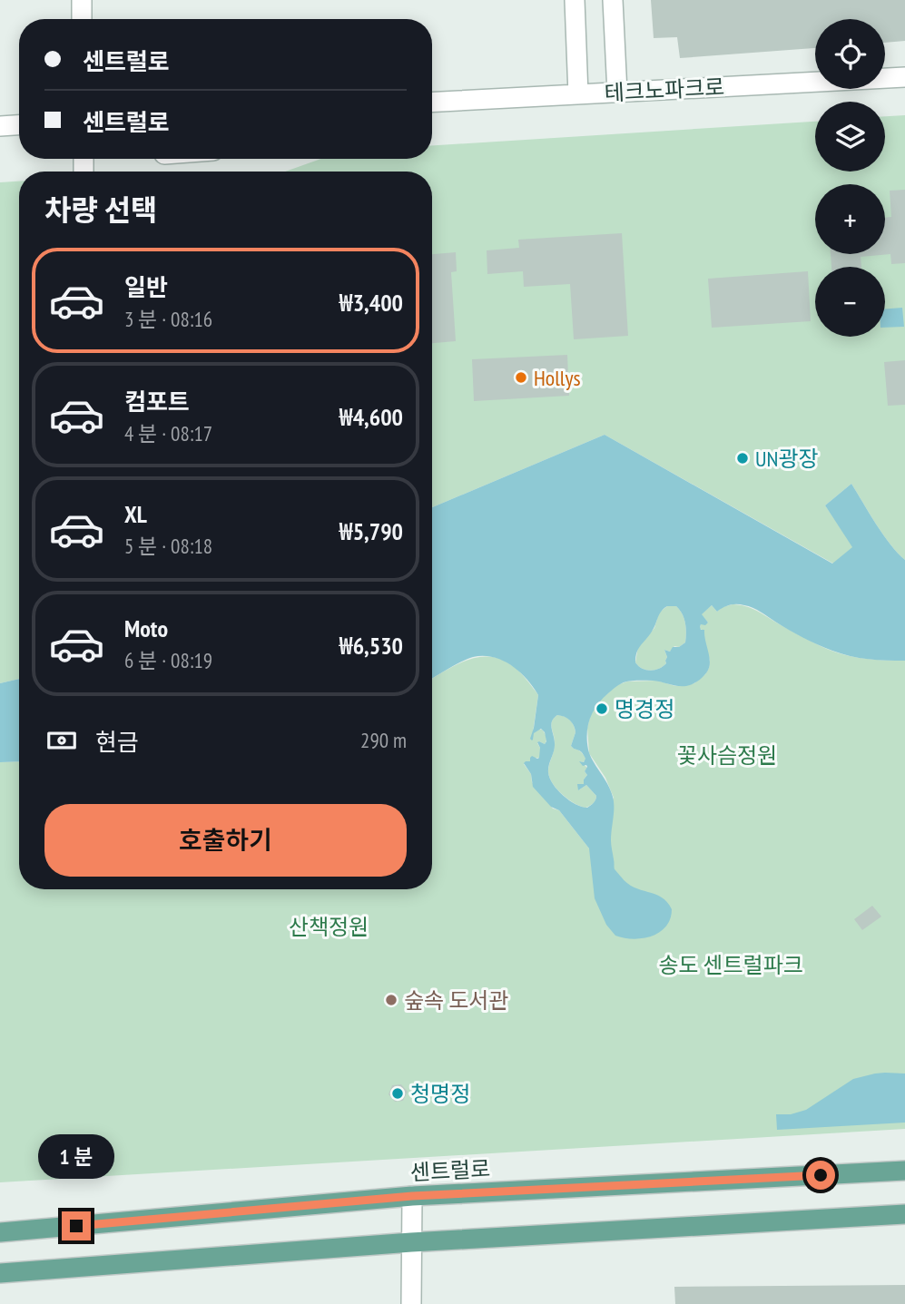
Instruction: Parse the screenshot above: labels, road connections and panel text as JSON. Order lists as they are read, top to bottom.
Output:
{
  "streets": {
    "main road": ["센트럴로"],
    "street": ["테크노파크로"]
  },
  "parks": ["꽃사슴정원", "산책정원", "송도 센트럴파크"],
  "places": [
    "Hollys",
    "UN광장",
    "명경정",
    "숲속 도서관",
    "청명정"
  ],
  "page": {
    "map_buttons": ["+", "−"],
    "banner": ["센트럴로", "센트럴로"],
    "heading": "차량 선택",
    "list": [
      {
        "name": "일반",
        "note": "3 분 · 08:16",
        "value": "₩3,400"
      },
      {
        "name": "컴포트",
        "note": "4 분 · 08:17",
        "value": "₩4,600"
      },
      {
        "name": "XL",
        "note": "5 분 · 08:18",
        "value": "₩5,790"
      },
      {
        "name": "Moto",
        "note": "6 분 · 08:19",
        "value": "₩6,530"
      }
    ],
    "pay": ["현금", "290 m"],
    "buttons": "호출하기",
    "bubble": "1 분"
  }
}
